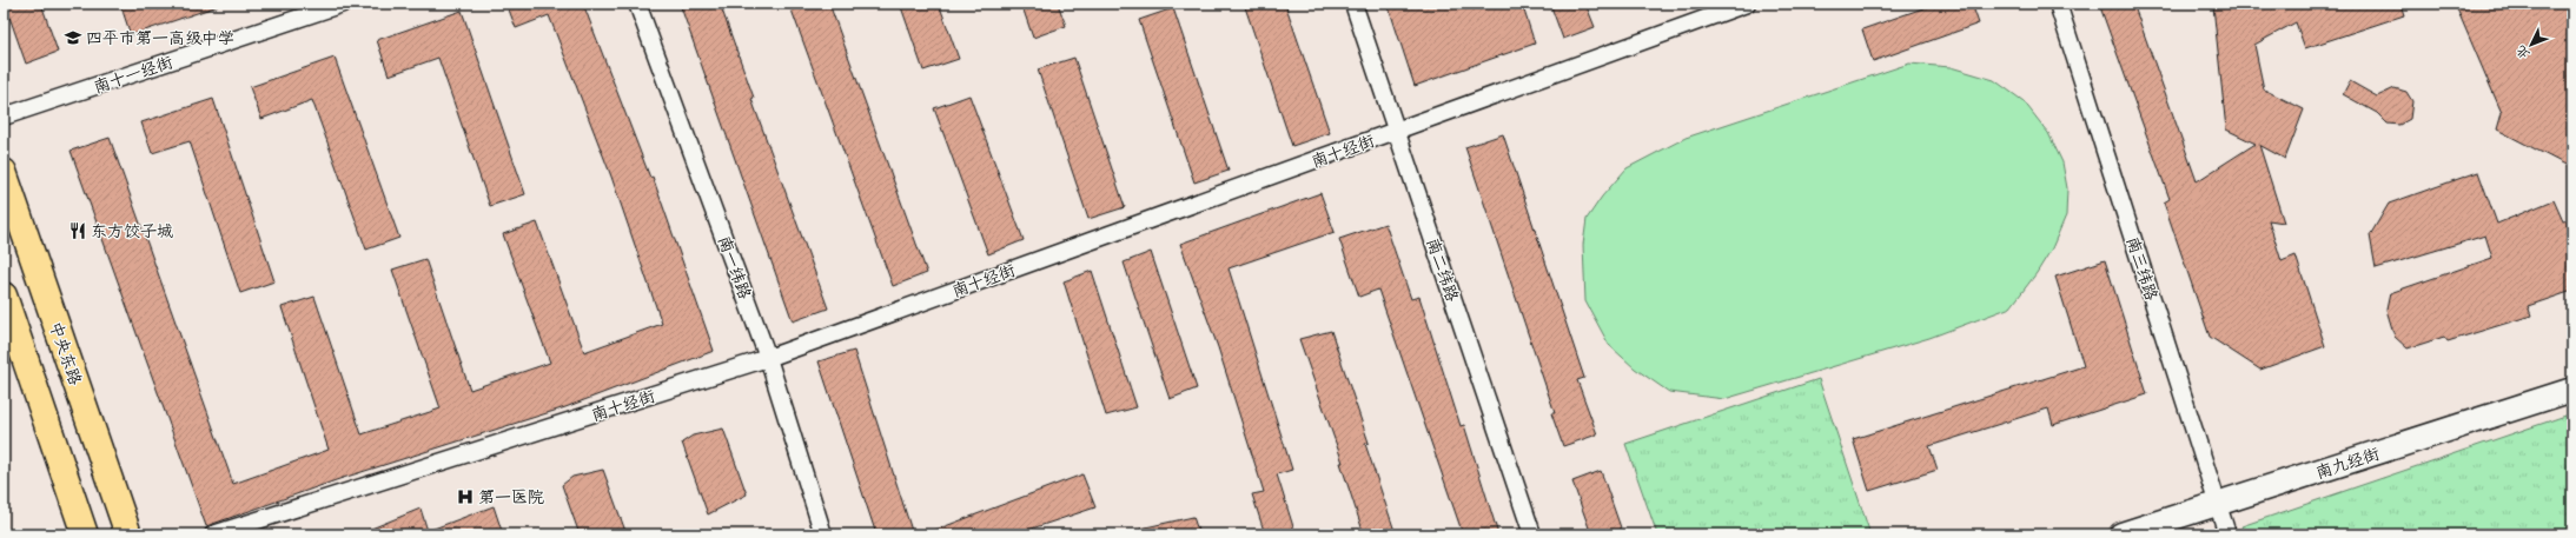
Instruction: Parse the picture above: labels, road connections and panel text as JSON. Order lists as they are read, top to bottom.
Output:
{
  "streets": {
    "main road": ["中央东路", "南九经街"],
    "street": [
      "南十一经街",
      "南十经街",
      "南一纬路",
      "南三纬路",
      "南二纬路"
    ]
  },
  "crossings": [
    ["南十经街", "南一纬路"],
    ["南十经街", "南二纬路"],
    ["南三纬路", "南九经街"]
  ],
  "places": {
    "school or university": ["四平市第一高级中学"],
    "restaurant": ["东方饺子城"],
    "hospital": ["第一医院"]
  },
  "north": "bottom left"
}
